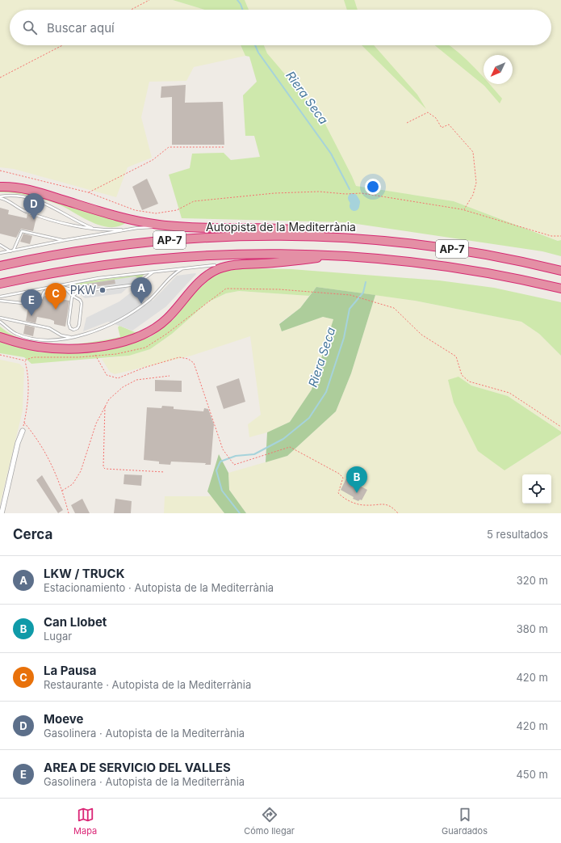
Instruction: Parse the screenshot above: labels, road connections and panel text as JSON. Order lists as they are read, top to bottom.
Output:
{
  "streets": {
    "highway": ["Autopista de la Mediterrània", "AP-7"]
  },
  "water": ["Riera Seca"],
  "places": ["PKW"],
  "north": "bottom left",
  "page": {
    "search": "Buscar aquí",
    "pins": [
      "D",
      "A",
      "C",
      "E",
      "B"
    ],
    "heading": ["Cerca", "5 resultados"],
    "list": [
      {
        "mark": "A",
        "name": "LKW / TRUCK",
        "note": "Estacionamiento · Autopista de la Mediterrània",
        "value": "320 m"
      },
      {
        "mark": "B",
        "name": "Can Llobet",
        "note": "Lugar",
        "value": "380 m"
      },
      {
        "mark": "C",
        "name": "La Pausa",
        "note": "Restaurante · Autopista de la Mediterrània",
        "value": "420 m"
      },
      {
        "mark": "D",
        "name": "Moeve",
        "note": "Gasolinera · Autopista de la Mediterrània",
        "value": "420 m"
      },
      {
        "mark": "E",
        "name": "AREA DE SERVICIO DEL VALLES",
        "note": "Gasolinera · Autopista de la Mediterrània",
        "value": "450 m"
      }
    ],
    "nav": ["Mapa", "Cómo llegar", "Guardados"]
  }
}
